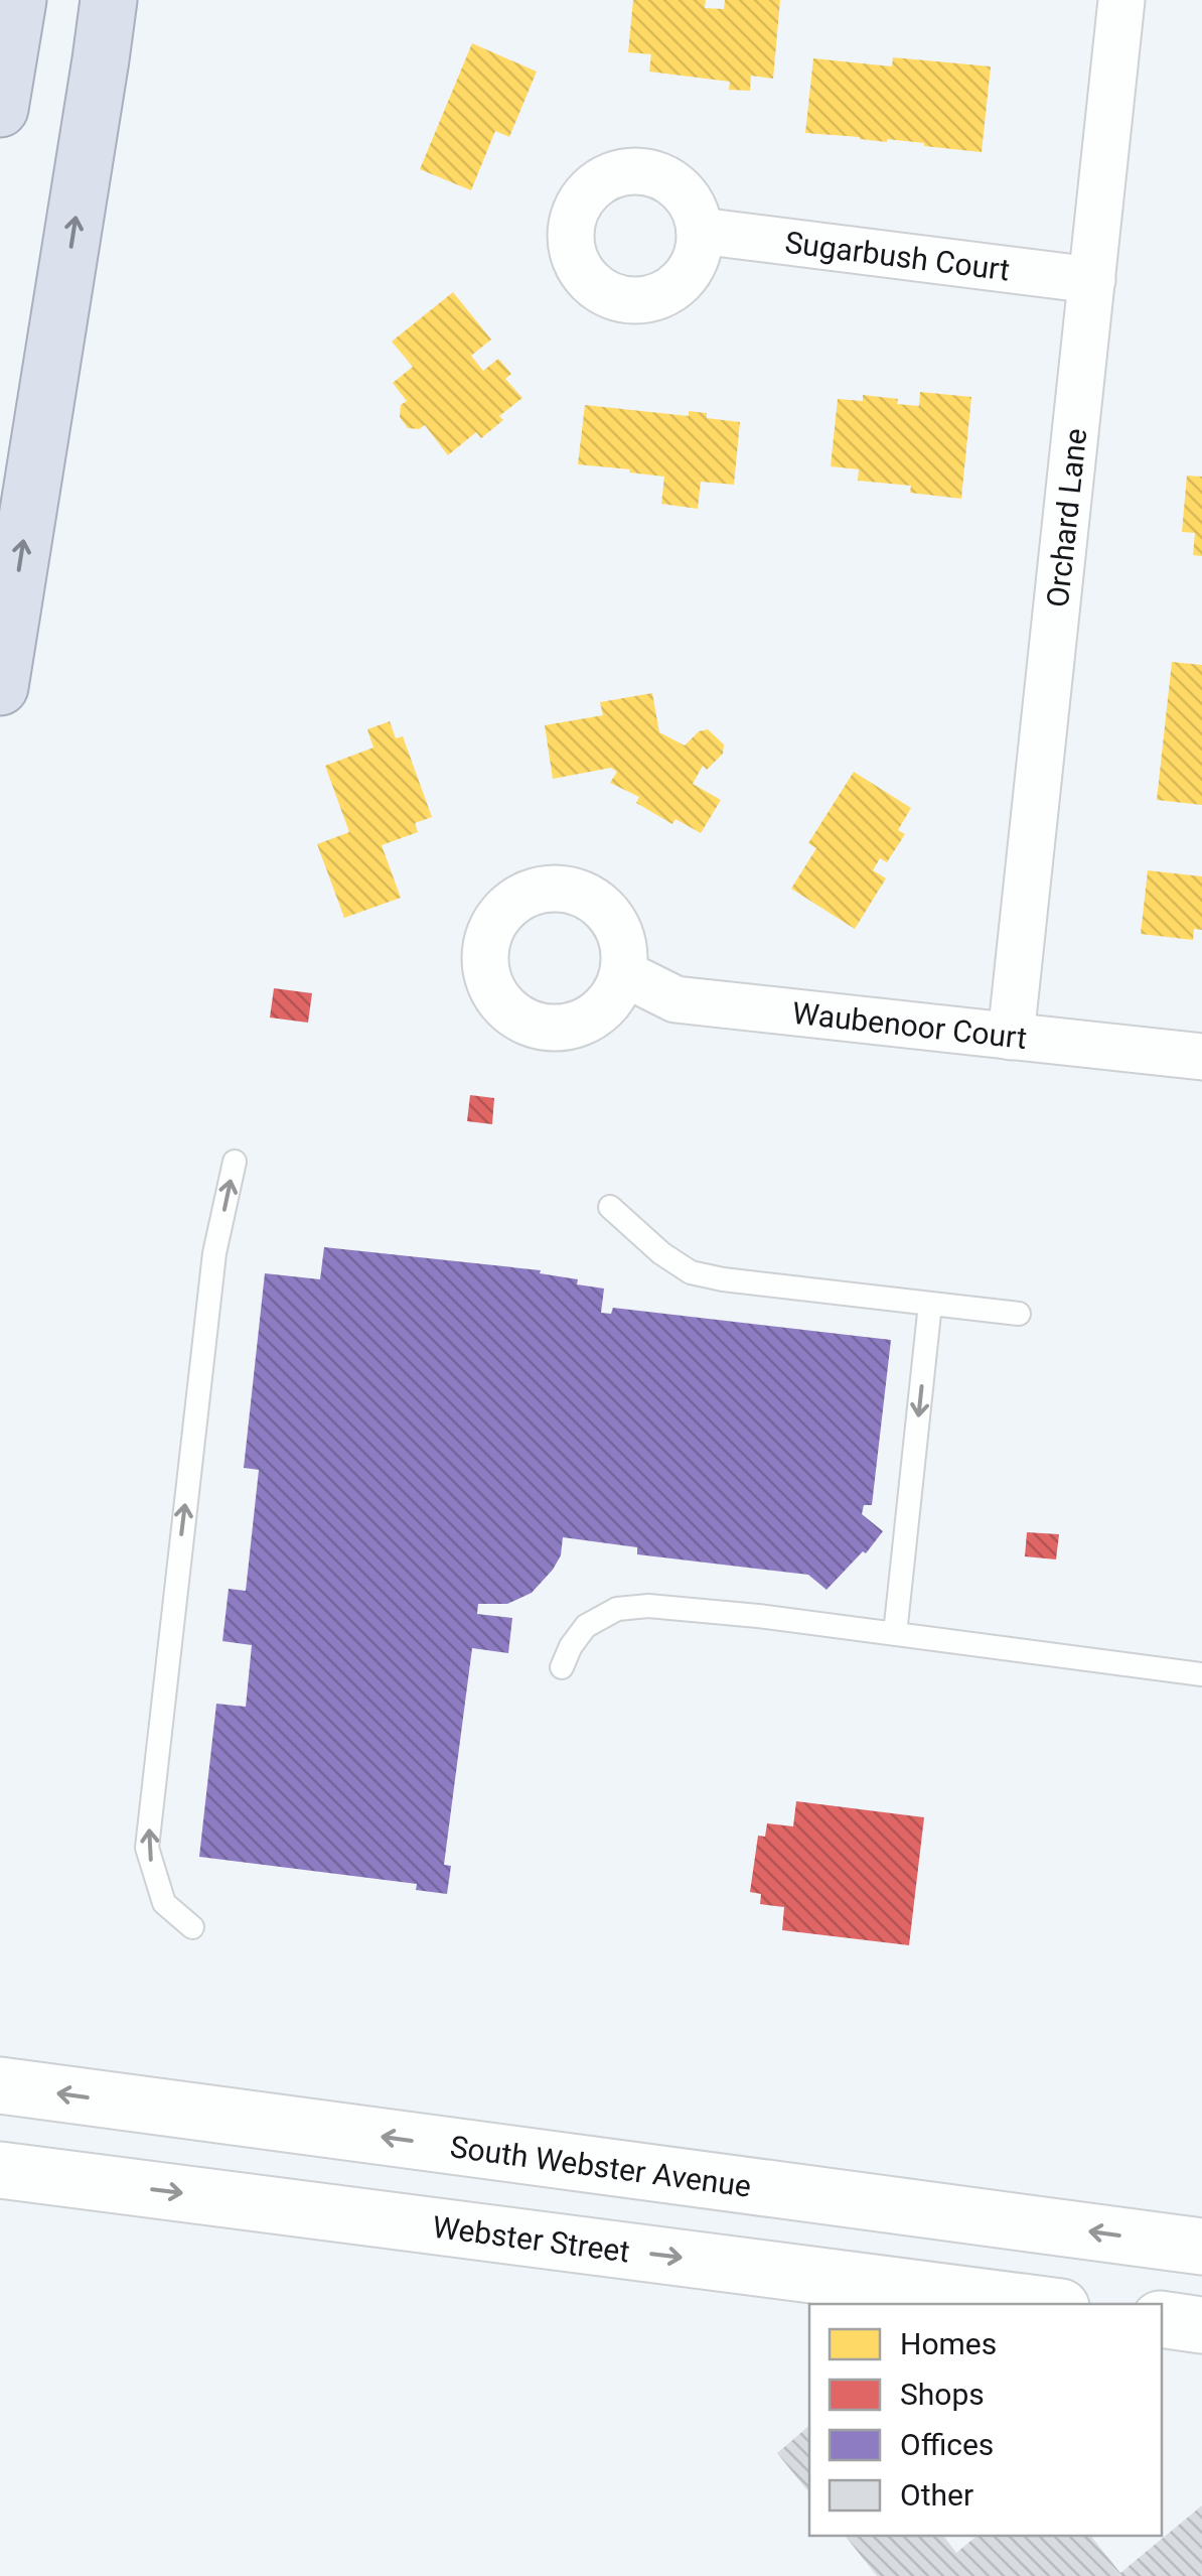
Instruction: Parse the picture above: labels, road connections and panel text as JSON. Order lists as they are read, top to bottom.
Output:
{
  "streets": {
    "main road": ["South Webster Avenue", "Webster Street"],
    "street": ["Sugarbush Court", "Orchard Lane", "Waubenoor Court"]
  },
  "crossings": [
    ["Sugarbush Court", "Orchard Lane"],
    ["Orchard Lane", "Waubenoor Court"]
  ],
  "one_way": ["South Webster Avenue", "Webster Street"],
  "legend": [
    "Homes",
    "Shops",
    "Offices",
    "Other"
  ]
}
